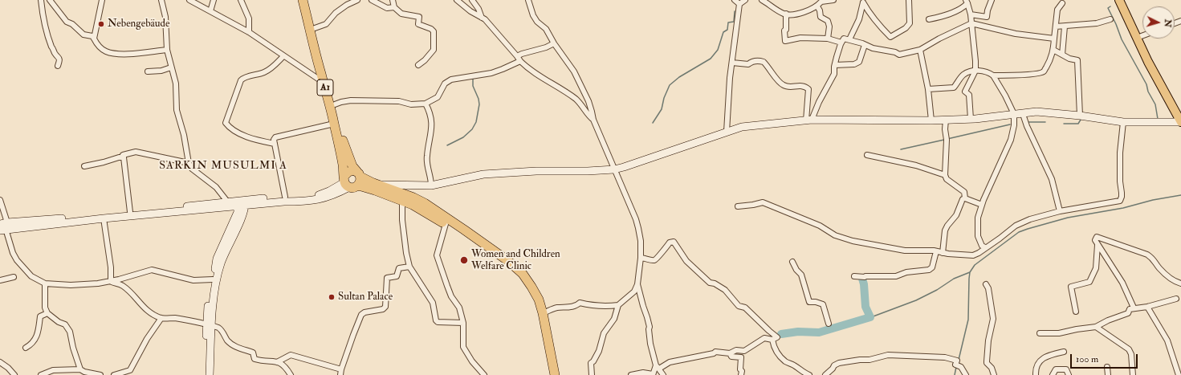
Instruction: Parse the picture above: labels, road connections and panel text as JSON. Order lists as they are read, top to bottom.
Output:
{
  "streets": {
    "highway": ["A1"]
  },
  "districts": ["SARKIN MUSULMI A"],
  "places": ["Nebengebäude", "Women and Children Welfare Clinic", "Sultan Palace"],
  "scale_bar": "100 m",
  "north": "right"
}
